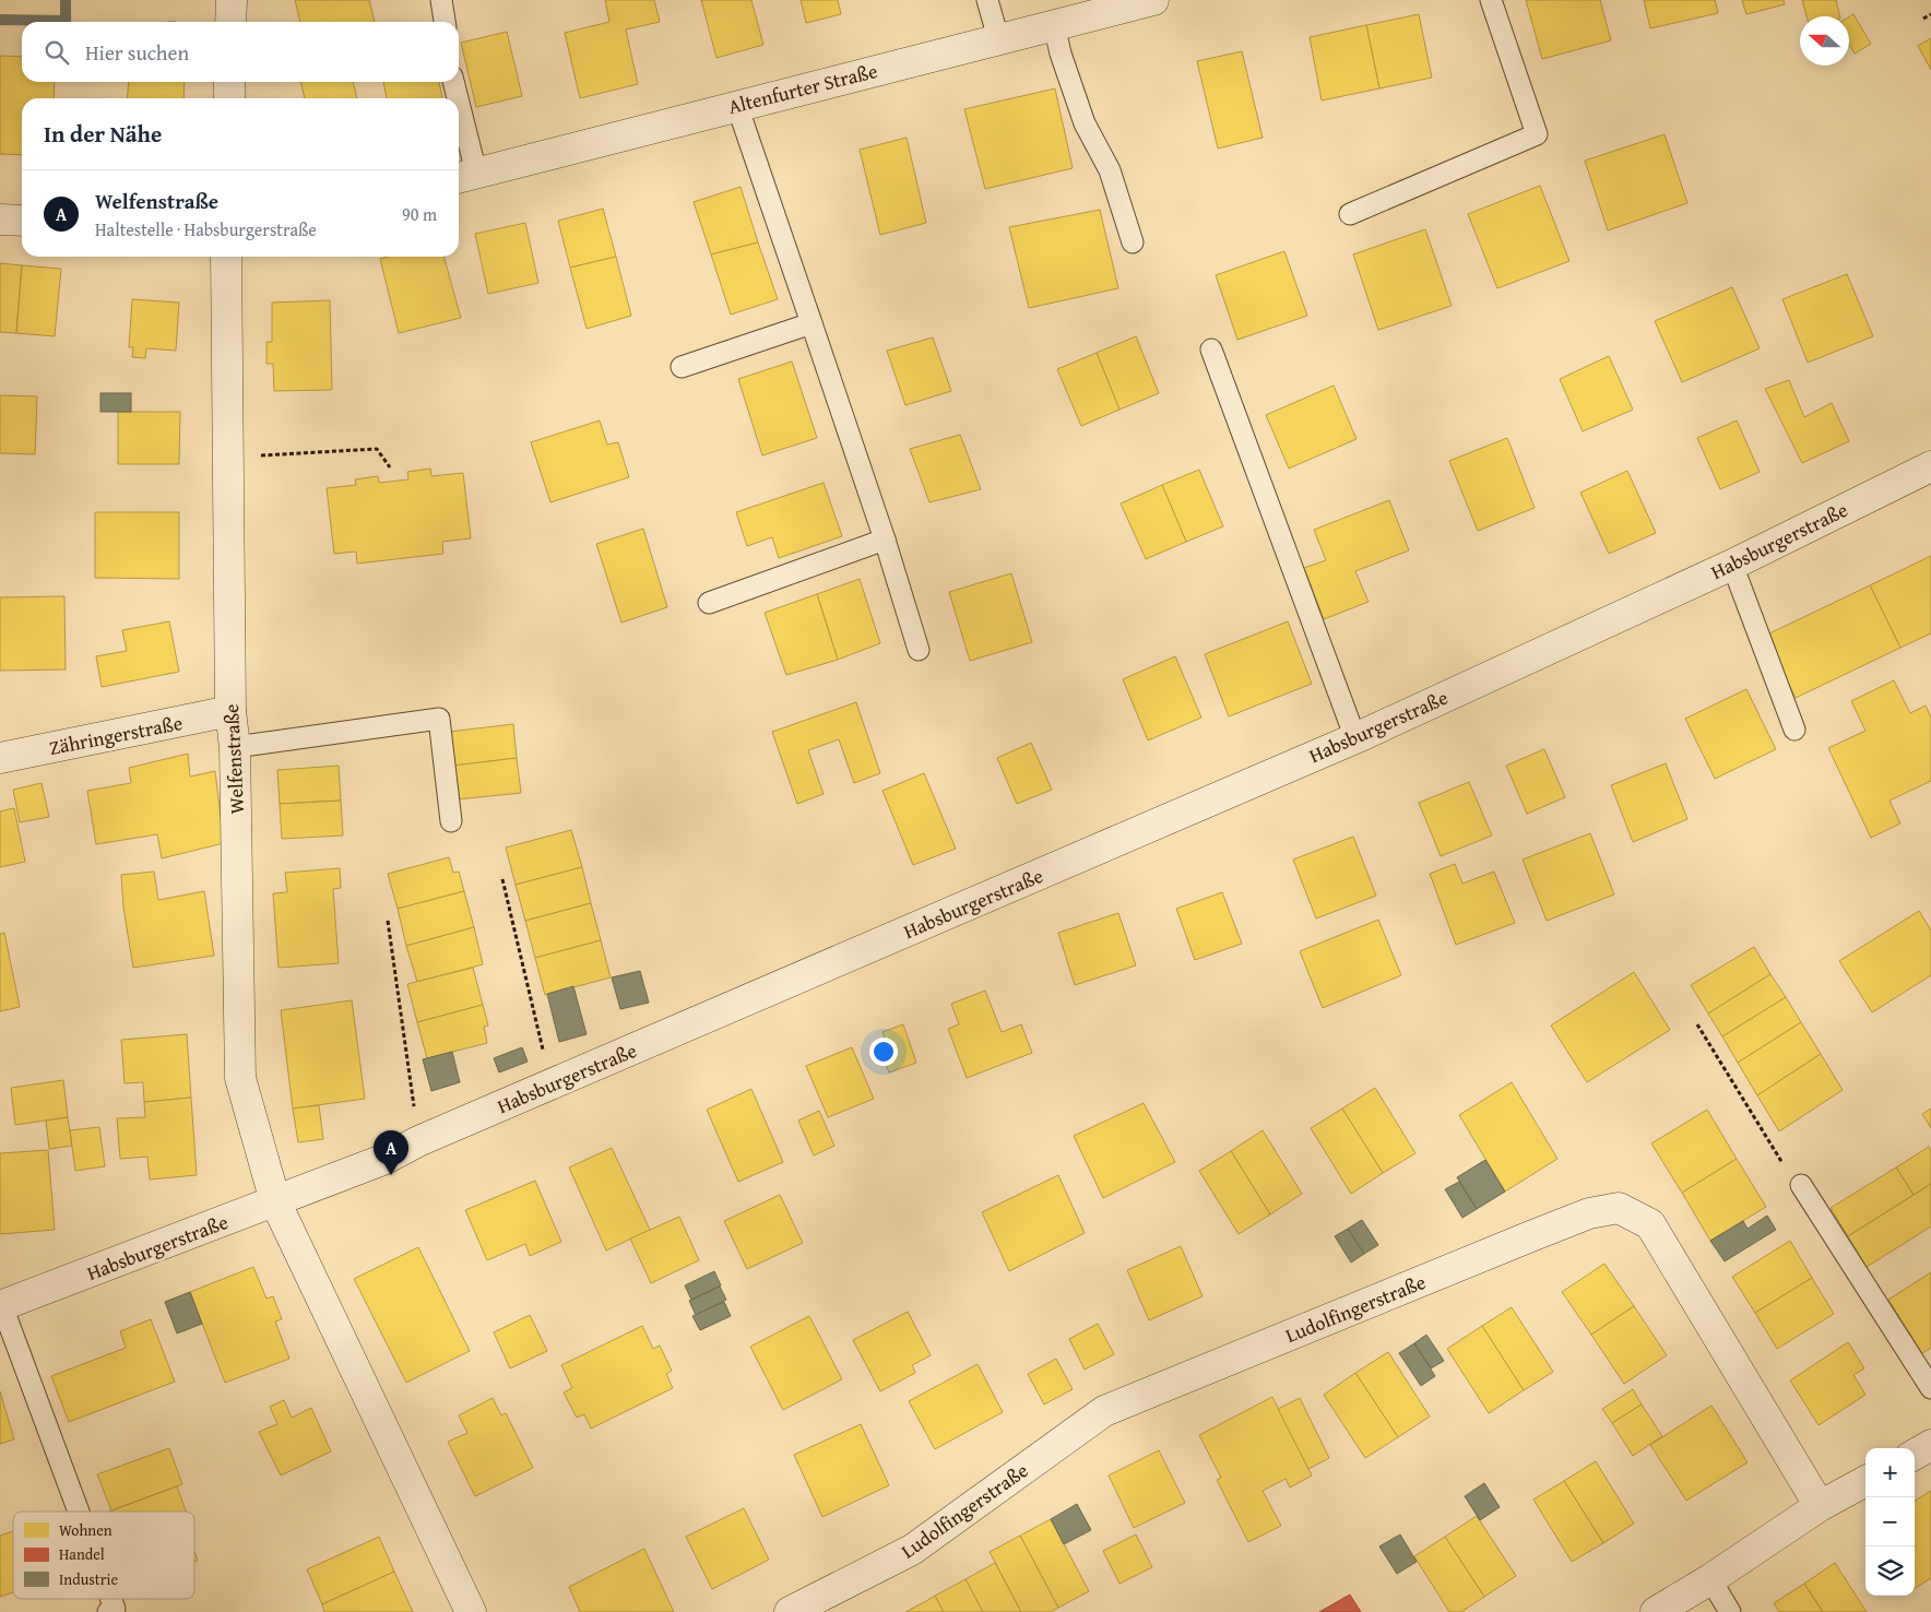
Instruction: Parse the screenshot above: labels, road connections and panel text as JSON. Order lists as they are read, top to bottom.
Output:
{
  "streets": {
    "street": [
      "Altenfurter Straße",
      "Habsburgerstraße",
      "Zähringerstraße",
      "Welfenstraße",
      "Ludolfingerstraße"
    ]
  },
  "crossings": [
    ["Habsburgerstraße", "Welfenstraße"],
    ["Zähringerstraße", "Welfenstraße"]
  ],
  "legend": ["Wohnen", "Handel", "Industrie"],
  "north": "left",
  "page": {
    "search": "Hier suchen",
    "heading": "In der Nähe",
    "list": [
      {
        "mark": "A",
        "name": "Welfenstraße",
        "note": "Haltestelle · Habsburgerstraße",
        "value": "90 m"
      }
    ],
    "pins": "A",
    "map_buttons": ["+", "−"]
  }
}
